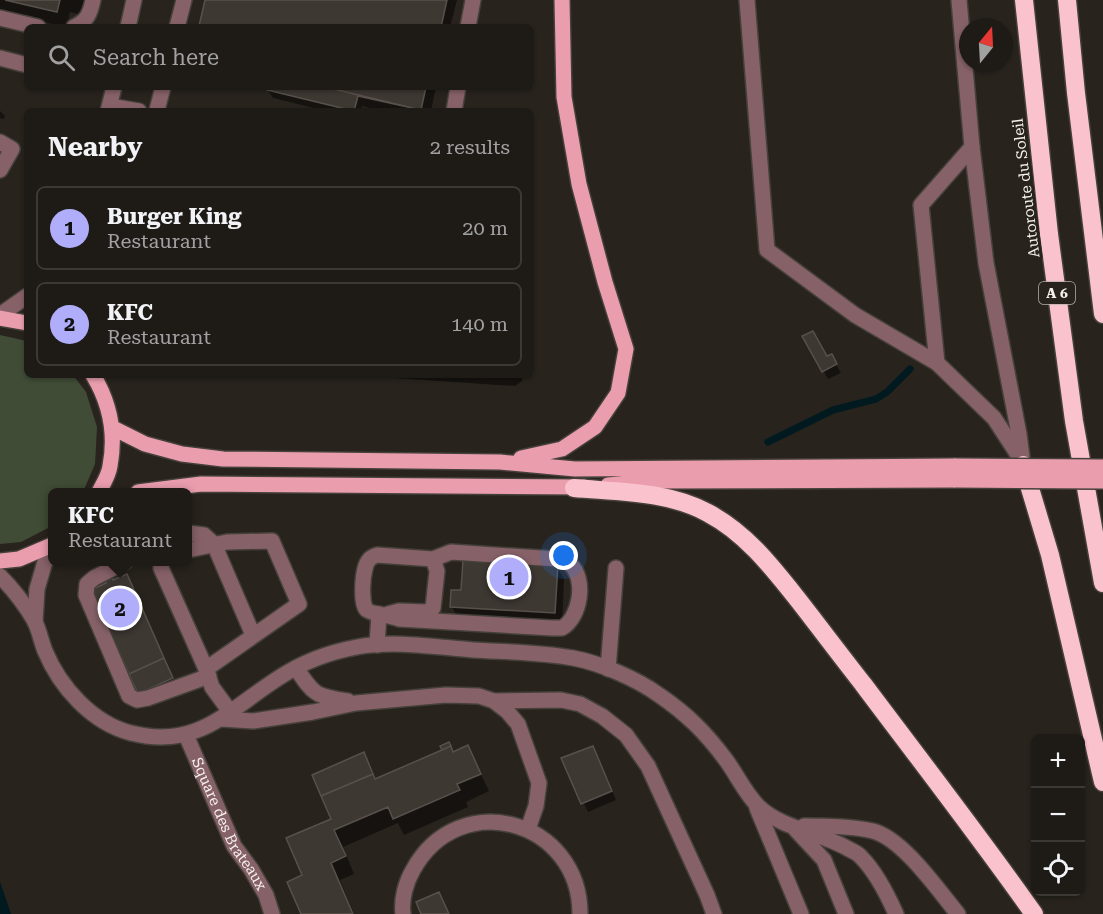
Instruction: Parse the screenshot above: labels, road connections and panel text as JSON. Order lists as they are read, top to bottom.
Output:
{
  "streets": {
    "highway": ["Autoroute du Soleil", "A 6"],
    "street": ["Square des Brateaux"]
  },
  "north": "top",
  "page": {
    "search": "Search here",
    "heading": ["Nearby", "2 results"],
    "list": [
      {
        "mark": "1",
        "name": "Burger King",
        "note": "Restaurant",
        "value": "20 m"
      },
      {
        "mark": "2",
        "name": "KFC",
        "note": "Restaurant",
        "value": "140 m"
      }
    ],
    "popup": ["KFC", "Restaurant"],
    "pins": ["1", "2"],
    "map_buttons": ["+", "−"]
  }
}
